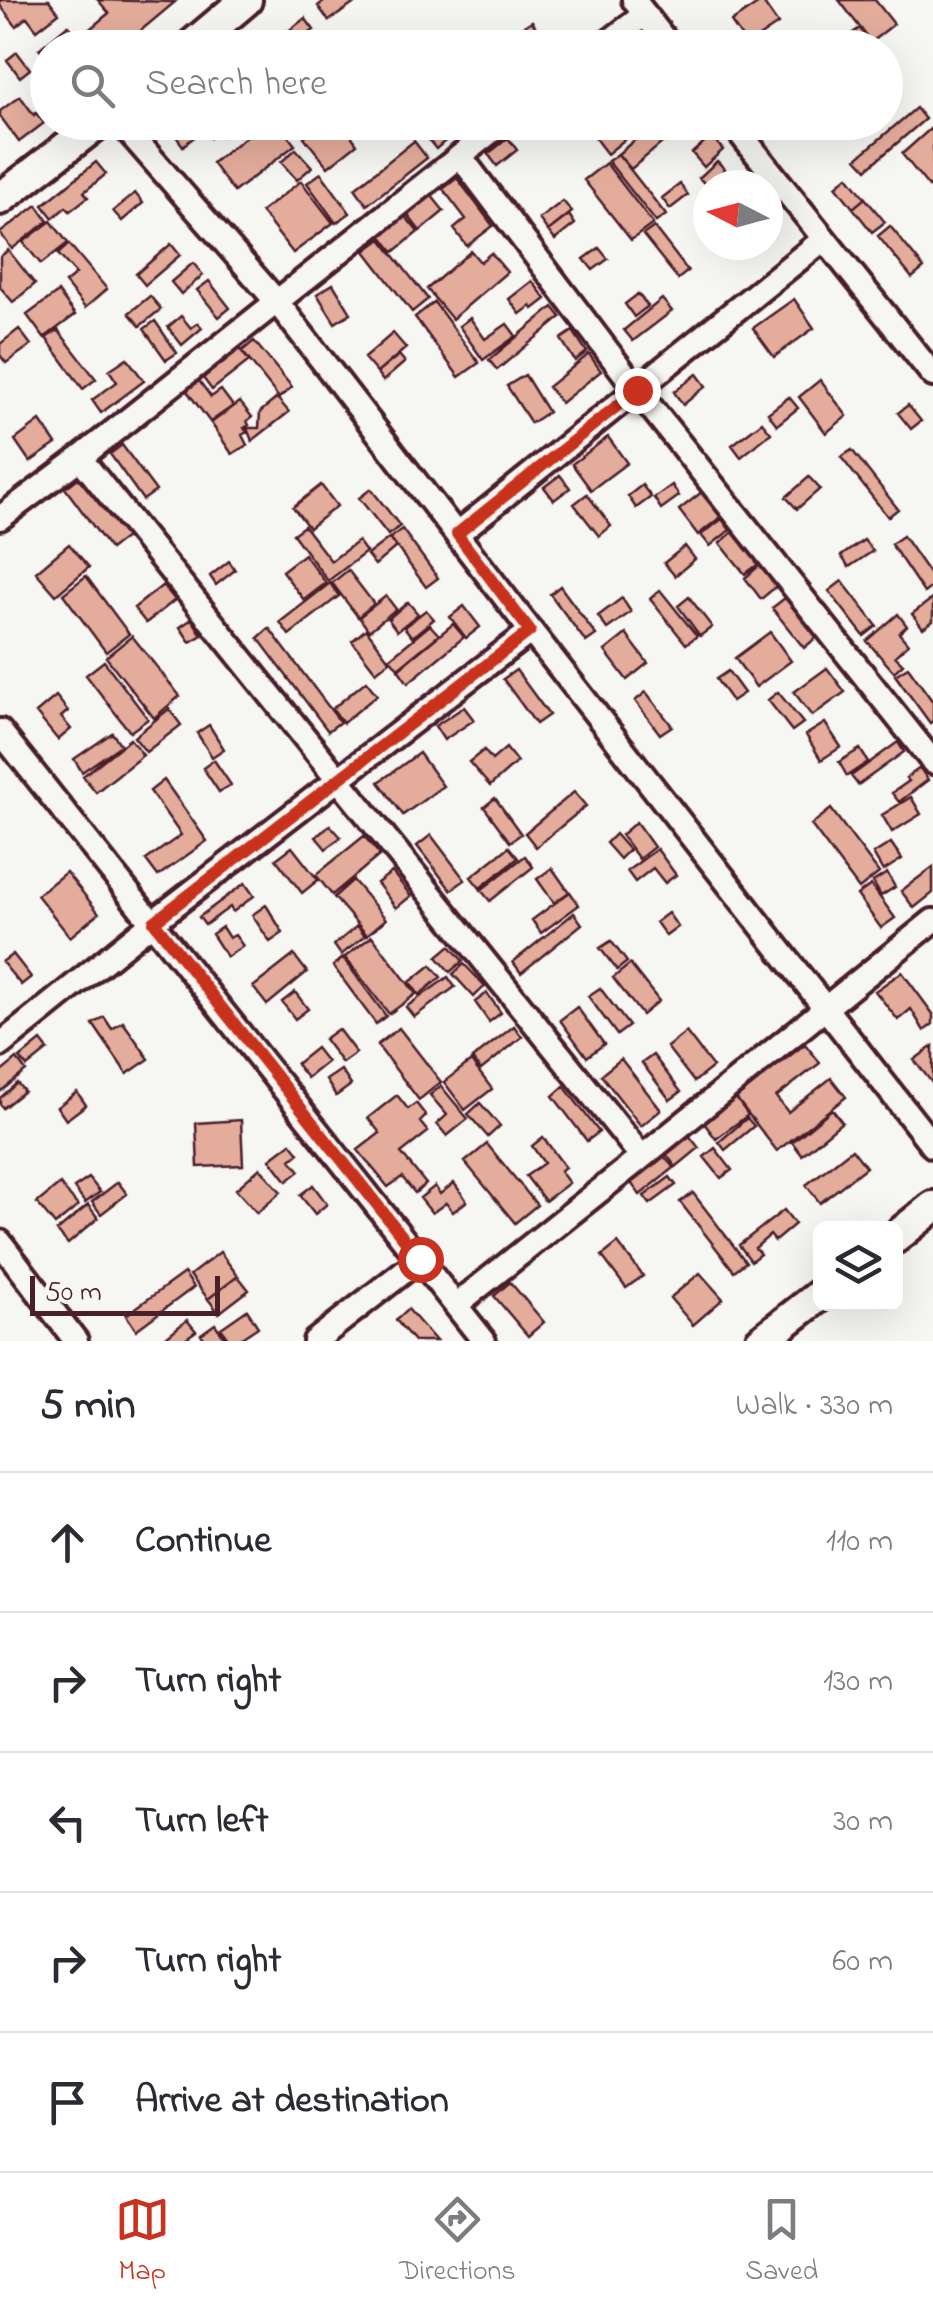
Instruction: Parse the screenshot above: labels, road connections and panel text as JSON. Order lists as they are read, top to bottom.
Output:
{
  "scale_bar": "50 m",
  "north": "left",
  "page": {
    "search": "Search here",
    "scale": "50 m",
    "heading": ["5 min", "Walk · 330 m"],
    "list": [
      ["Continue", "110 m"],
      ["Turn right", "130 m"],
      ["Turn left", "30 m"],
      ["Turn right", "60 m"],
      "Arrive at destination"
    ],
    "nav": ["Map", "Directions", "Saved"]
  }
}
